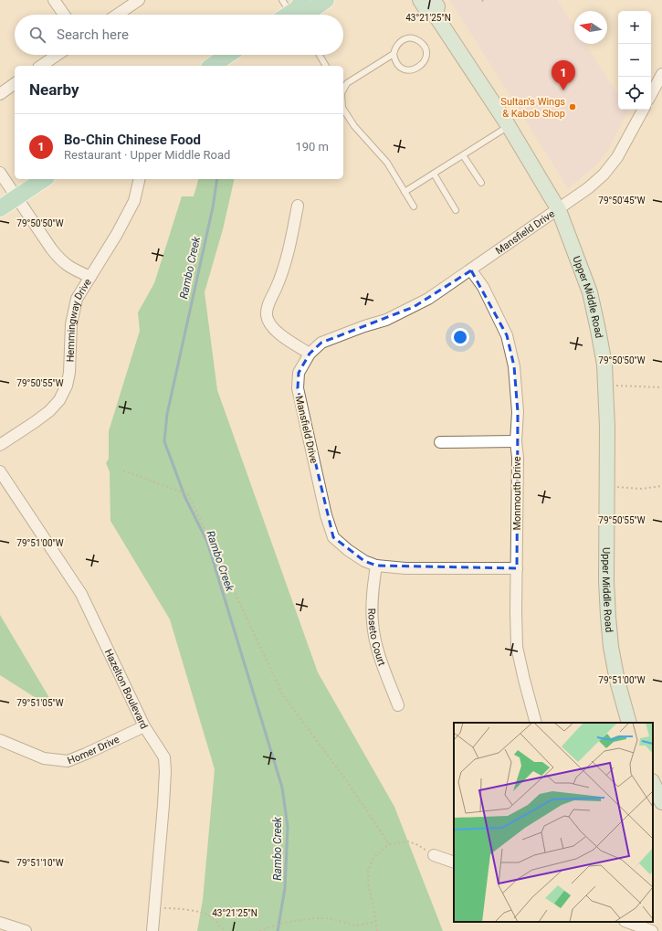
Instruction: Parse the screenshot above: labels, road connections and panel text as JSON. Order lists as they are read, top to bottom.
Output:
{
  "streets": {
    "street": [
      "Mansfield Drive",
      "Upper Middle Road",
      "Hemmingway Drive",
      "Monmouth Drive",
      "Roseto Court",
      "Hazelton Boulevard",
      "Homer Drive"
    ]
  },
  "crossings": [
    ["Mansfield Drive", "Upper Middle Road"],
    ["Mansfield Drive", "Monmouth Drive"],
    ["Mansfield Drive", "Roseto Court"],
    ["Hazelton Boulevard", "Homer Drive"]
  ],
  "water": ["Rambo Creek"],
  "places": ["Sultan's Wings & Kabob Shop"],
  "north": "left",
  "page": {
    "map_buttons": ["+", "−"],
    "search": "Search here",
    "pins": "1",
    "heading": "Nearby",
    "list": [
      {
        "mark": "1",
        "name": "Bo-Chin Chinese Food",
        "note": "Restaurant · Upper Middle Road",
        "value": "190 m"
      }
    ]
  },
  "coordinates": [
    "43°21'25\"N",
    "79°50'45\"W",
    "79°50'50\"W",
    "79°50'55\"W",
    "79°51'00\"W",
    "79°51'05\"W",
    "79°51'10\"W"
  ]
}
